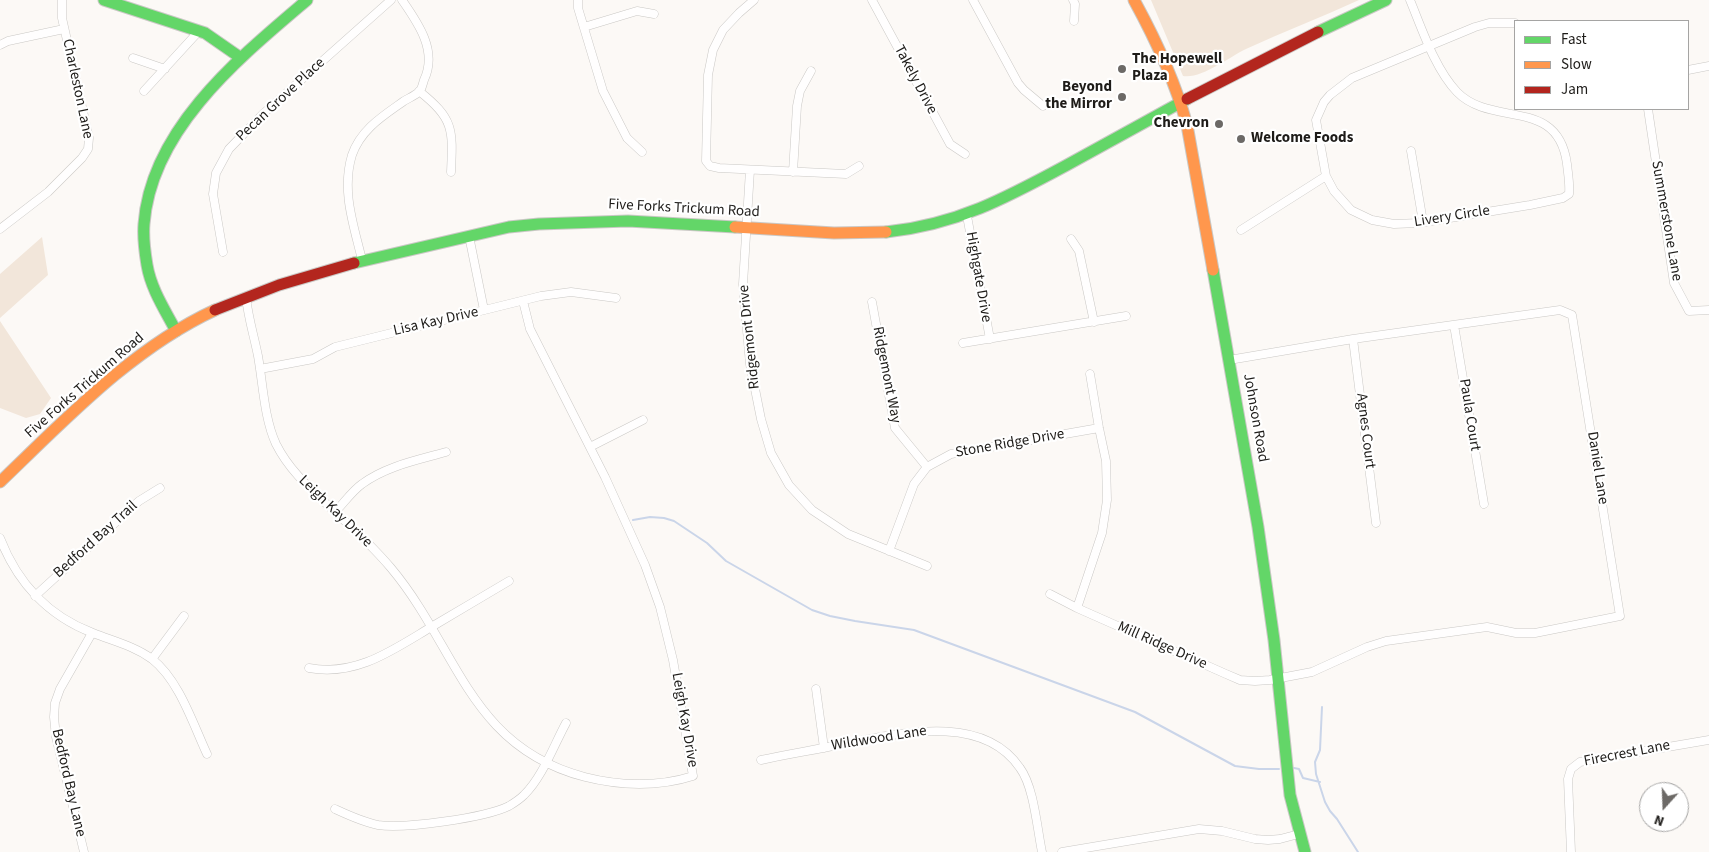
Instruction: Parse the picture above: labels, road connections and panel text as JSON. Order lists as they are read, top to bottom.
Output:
{
  "streets": {
    "main road": ["Five Forks Trickum Road", "Johnson Road"],
    "street": [
      "Takely Drive",
      "Charleston Lane",
      "Pecan Grove Place",
      "Livery Circle",
      "Summerstone Lane",
      "Highgate Drive",
      "Lisa Kay Drive",
      "Ridgemont Drive",
      "Ridgemont Way",
      "Paula Court",
      "Agnes Court",
      "Stone Ridge Drive",
      "Daniel Lane",
      "Leigh Kay Drive",
      "Bedford Bay Trail",
      "Mill Ridge Drive",
      "Wildwood Lane",
      "Firecrest Lane",
      "Bedford Bay Lane"
    ]
  },
  "crossings": [
    ["Five Forks Trickum Road", "Highgate Drive"],
    ["Five Forks Trickum Road", "Ridgemont Drive"],
    ["Five Forks Trickum Road", "Johnson Road"],
    ["Five Forks Trickum Road", "Leigh Kay Drive"],
    ["Lisa Kay Drive", "Leigh Kay Drive"],
    ["Ridgemont Drive", "Stone Ridge Drive"],
    ["Ridgemont Way", "Stone Ridge Drive"],
    ["Paula Court", "Daniel Lane"],
    ["Johnson Road", "Daniel Lane"],
    ["Johnson Road", "Mill Ridge Drive"],
    ["Agnes Court", "Daniel Lane"],
    ["Daniel Lane", "Mill Ridge Drive"]
  ],
  "places": [
    "The Hopewell Plaza",
    "Beyond the Mirror",
    "Chevron",
    "Welcome Foods"
  ],
  "legend": ["Fast", "Slow", "Jam"],
  "north": "bottom"
}
